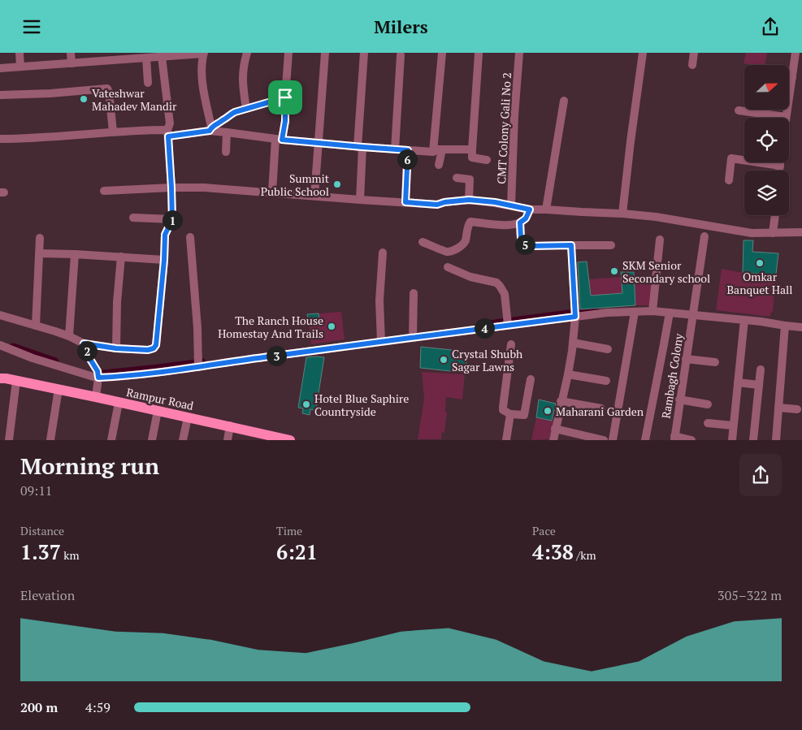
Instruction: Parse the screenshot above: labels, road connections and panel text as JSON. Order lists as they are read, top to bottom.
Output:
{
  "streets": {
    "main road": ["Rampur Road"],
    "street": ["CMT Colony Gali No 2", "Rambagh Colony"]
  },
  "places": [
    "Vateshwar Mahadev Mandir",
    "Summit Public School",
    "Omkar Banquet Hall",
    "SKM Senior Secondary school",
    "The Ranch House Homestay And Trails",
    "Crystal Shubh Sagar Lawns",
    "Hotel Blue Saphire Countryside",
    "Maharani Garden"
  ],
  "north": "right",
  "page": {
    "header": "Milers",
    "pins": [
      "6",
      "1",
      "5",
      "4",
      "2",
      "3"
    ],
    "heading": ["Morning run", "09:11"],
    "stats": [
      ["Distance", "1.37 km"],
      ["Time", "6:21"],
      ["Pace", "4:38 /km"]
    ],
    "chart": ["Elevation", "305–322 m"],
    "list": [
      {
        "name": "200 m",
        "note": "4:59"
      }
    ]
  }
}
